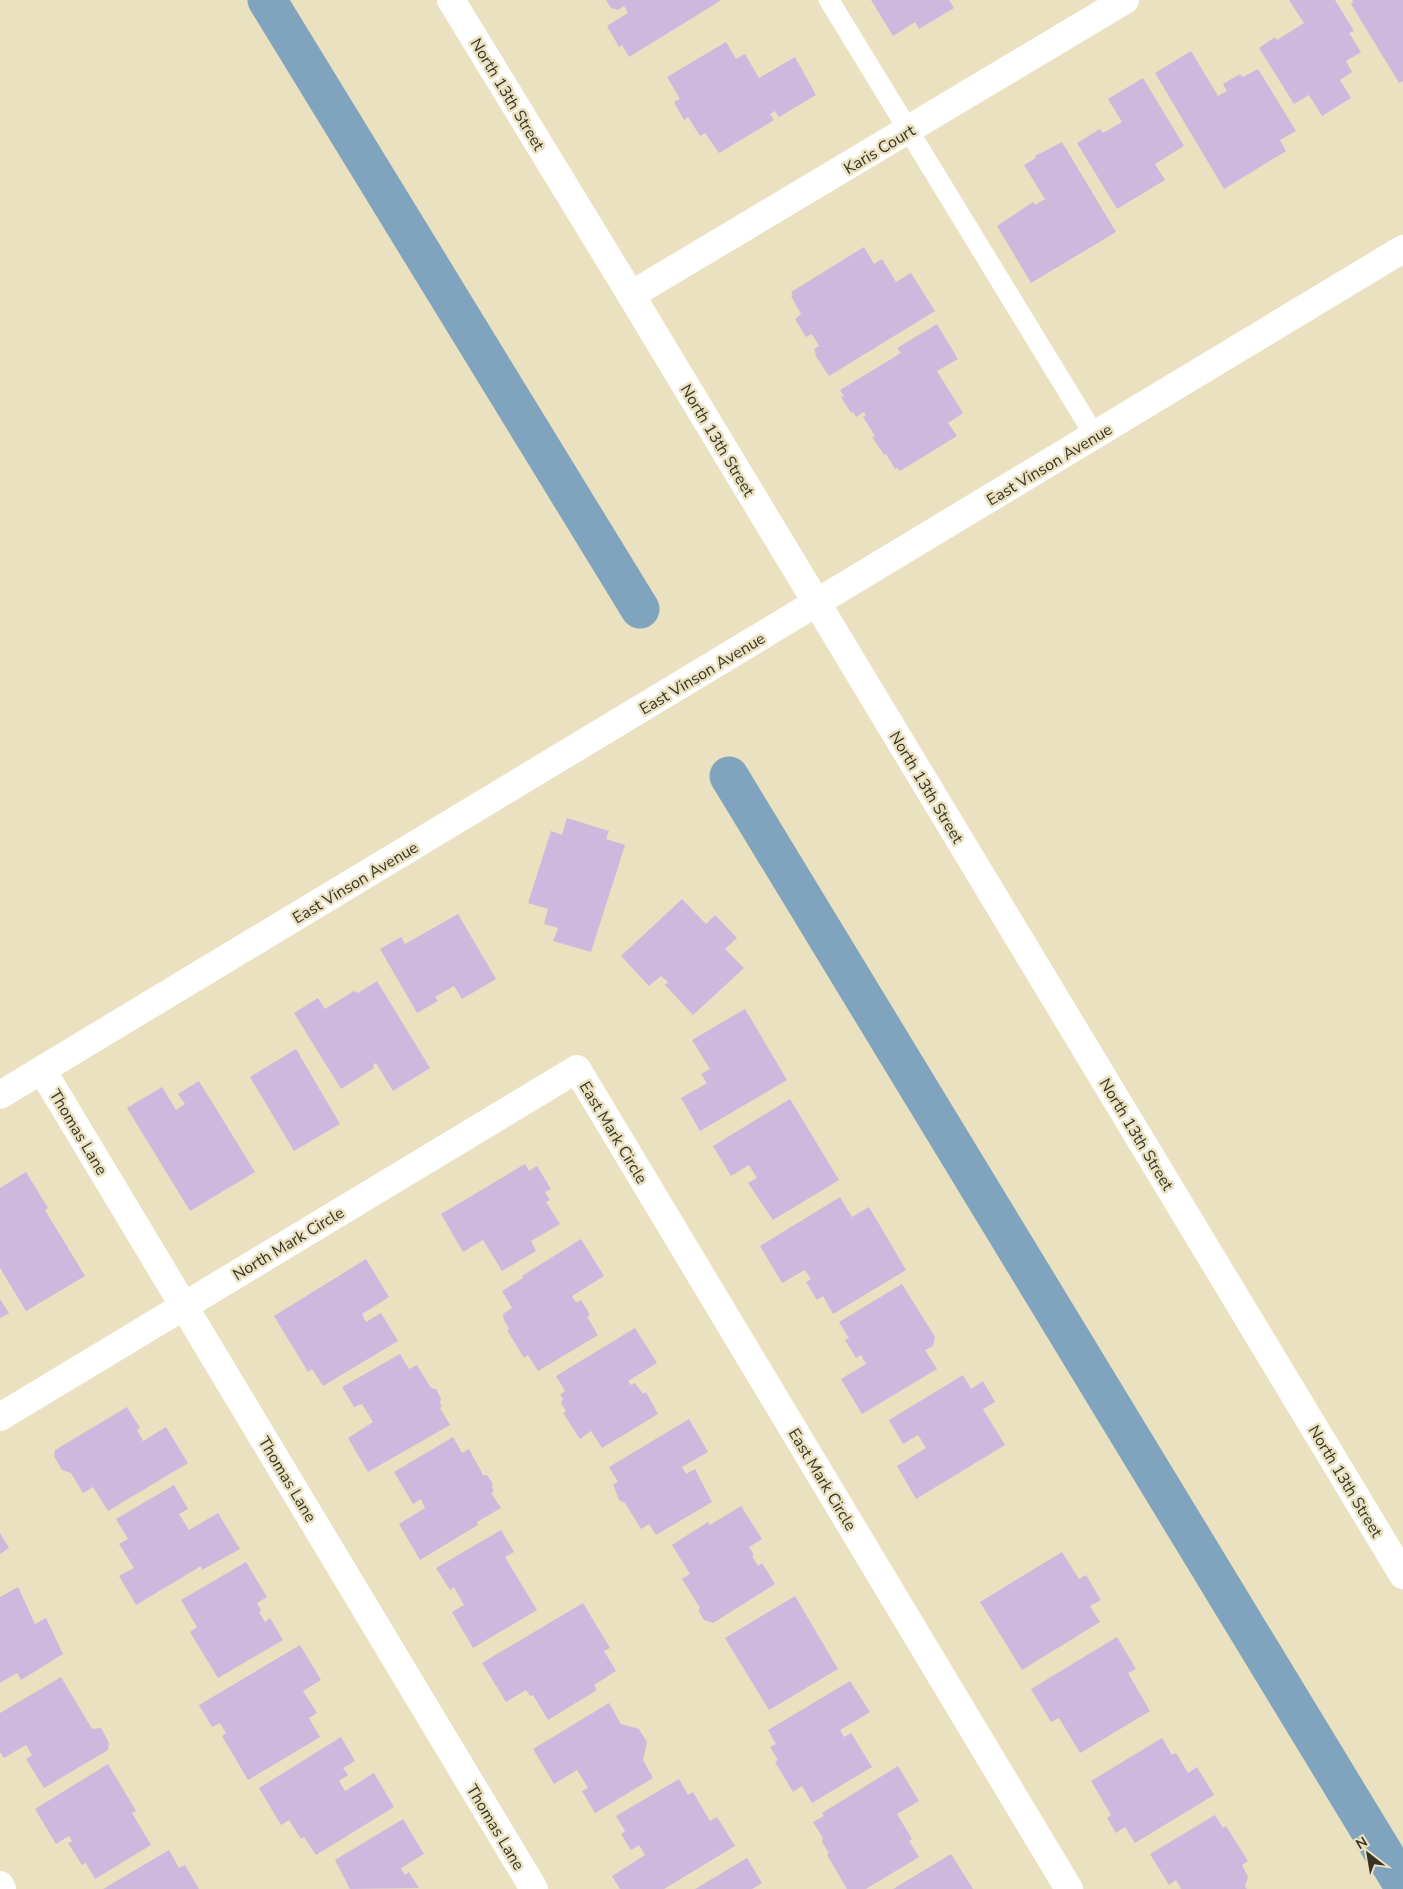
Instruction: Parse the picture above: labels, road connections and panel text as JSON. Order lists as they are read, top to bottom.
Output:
{
  "streets": {
    "street": [
      "North 13th Street",
      "Karis Court",
      "East Vinson Avenue",
      "Thomas Lane",
      "East Mark Circle",
      "North Mark Circle"
    ]
  },
  "crossings": [
    ["North 13th Street", "Karis Court"],
    ["North 13th Street", "East Vinson Avenue"],
    ["East Vinson Avenue", "Thomas Lane"],
    ["Thomas Lane", "North Mark Circle"],
    ["East Mark Circle", "North Mark Circle"]
  ],
  "north": "top left"
}
